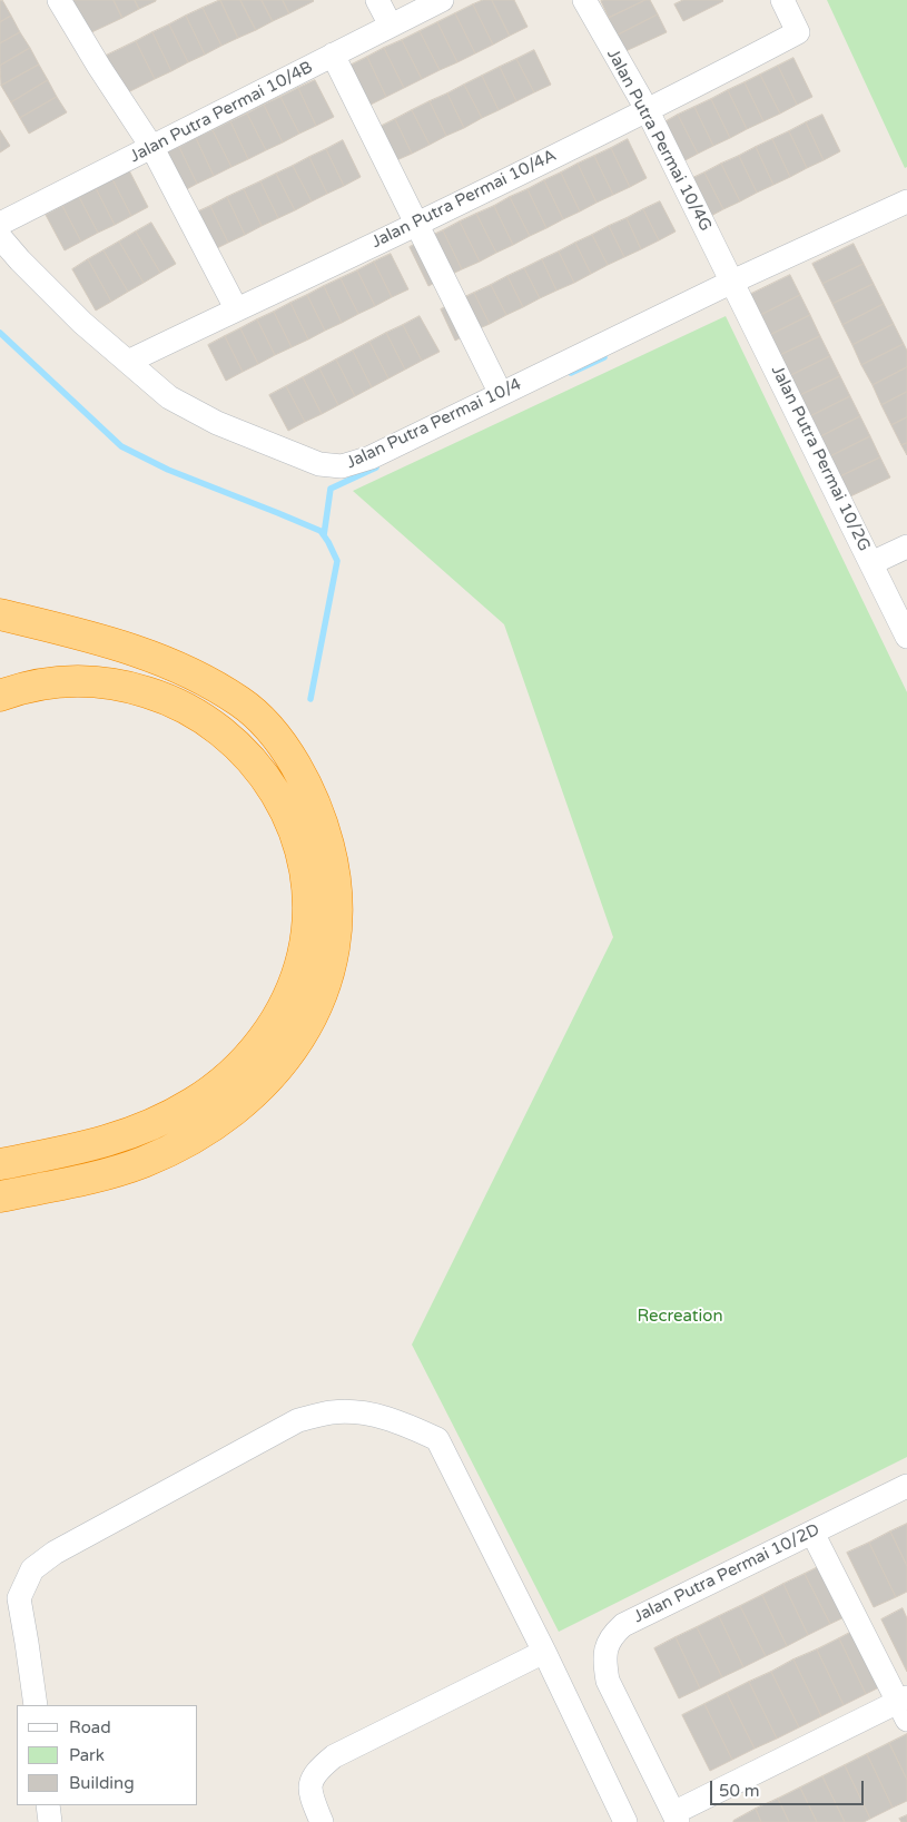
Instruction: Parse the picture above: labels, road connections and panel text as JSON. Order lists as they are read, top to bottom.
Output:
{
  "streets": {
    "street": [
      "Jalan Putra Permai 10/4B",
      "Jalan Putra Permai 10/4G",
      "Jalan Putra Permai 10/4A",
      "Jalan Putra Permai 10/4",
      "Jalan Putra Permai 10/2G",
      "Jalan Putra Permai 10/2D"
    ]
  },
  "crossings": [
    ["Jalan Putra Permai 10/4G", "Jalan Putra Permai 10/4A"],
    ["Jalan Putra Permai 10/4G", "Jalan Putra Permai 10/4"],
    ["Jalan Putra Permai 10/4G", "Jalan Putra Permai 10/2G"],
    ["Jalan Putra Permai 10/4A", "Jalan Putra Permai 10/4"],
    ["Jalan Putra Permai 10/4", "Jalan Putra Permai 10/2G"]
  ],
  "parks": ["Recreation"],
  "legend": ["Road", "Park", "Building"],
  "scale_bar": "50 m"
}
